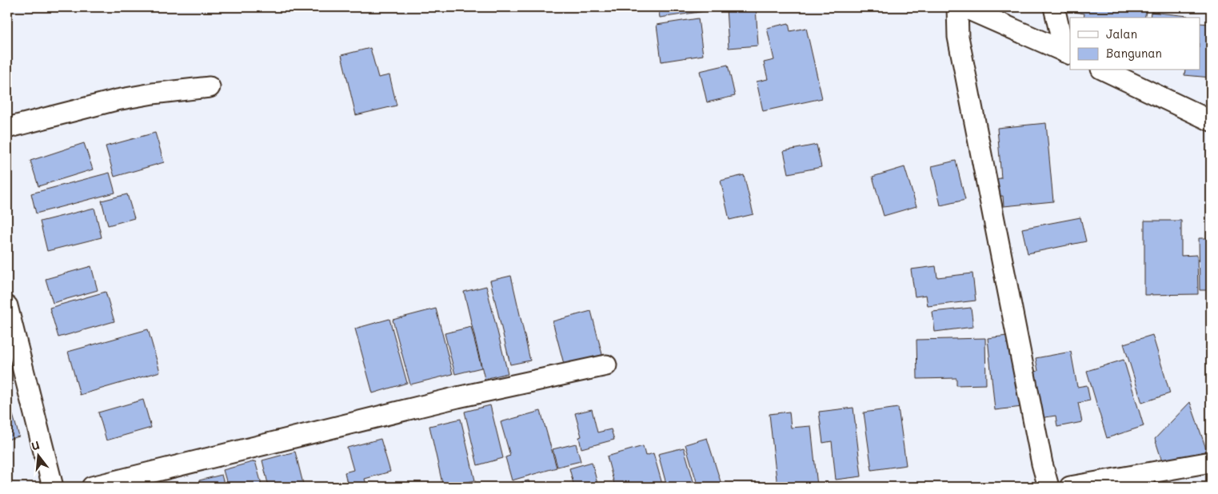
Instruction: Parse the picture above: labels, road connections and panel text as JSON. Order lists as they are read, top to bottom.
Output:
{
  "legend": ["Jalan", "Bangunan"],
  "north": "top"
}
